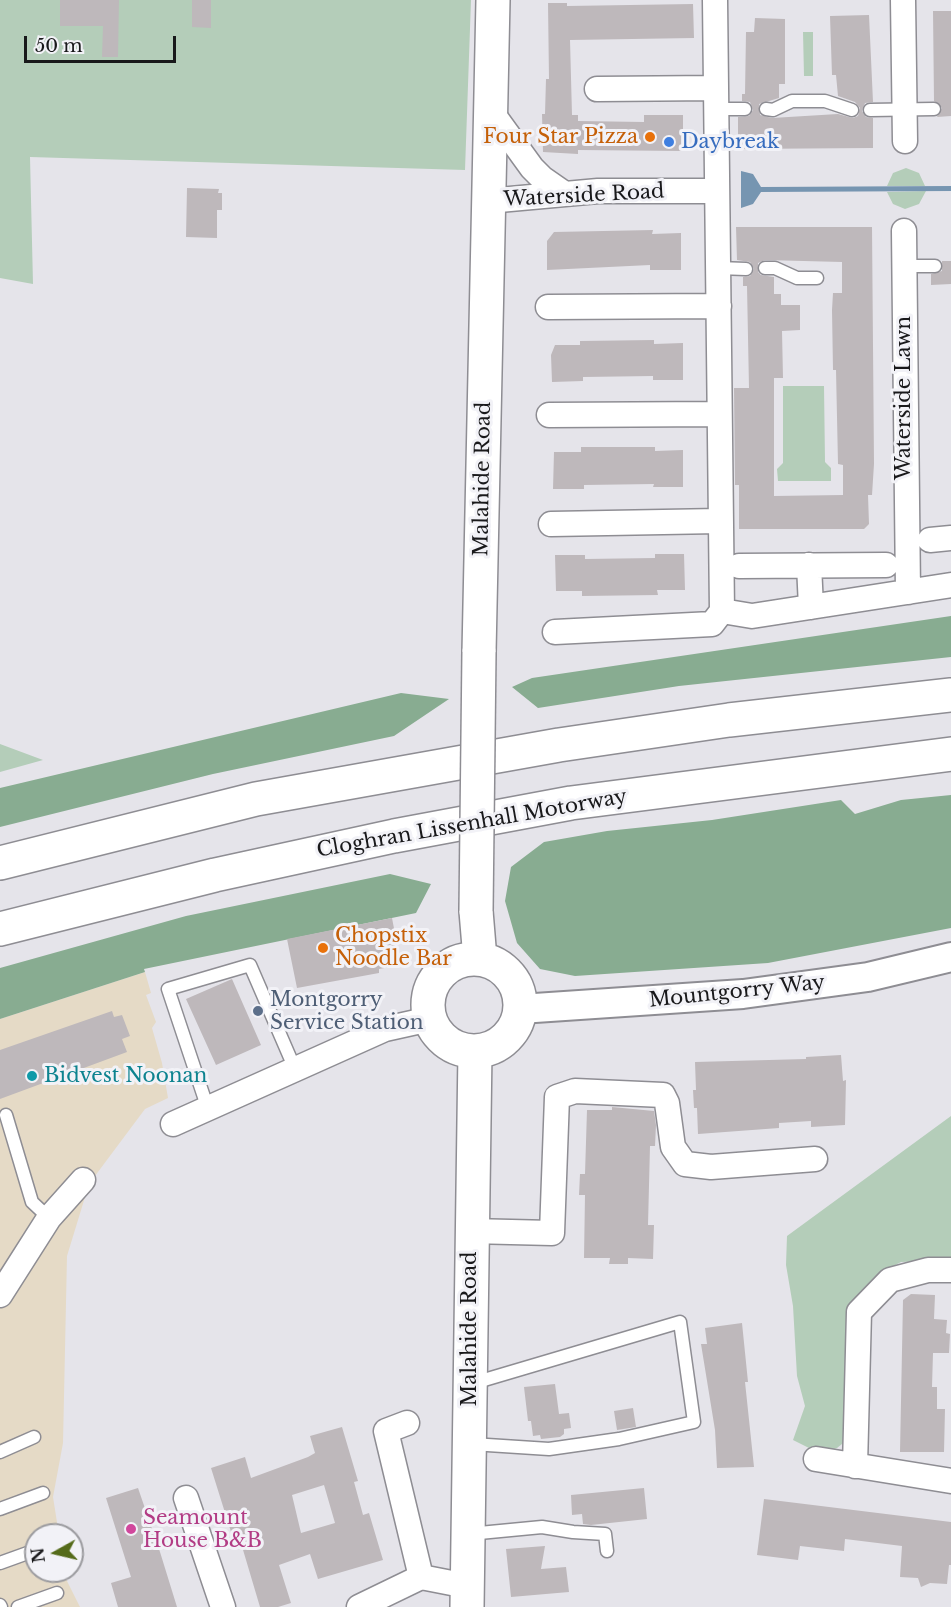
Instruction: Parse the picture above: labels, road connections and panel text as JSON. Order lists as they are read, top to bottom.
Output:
{
  "streets": {
    "main road": ["Malahide Road", "Cloghran Lissenhall Motorway"],
    "street": ["Waterside Road", "Waterside Lawn", "Mountgorry Way"]
  },
  "crossings": [
    ["Waterside Road", "Malahide Road"],
    ["Malahide Road", "Mountgorry Way"]
  ],
  "places": [
    "Four Star Pizza",
    "Daybreak",
    "Chopstix Noodle Bar",
    "Montgorry Service Station",
    "Bidvest Noonan",
    "Seamount House B&B"
  ],
  "scale_bar": "50 m",
  "north": "left"
}
